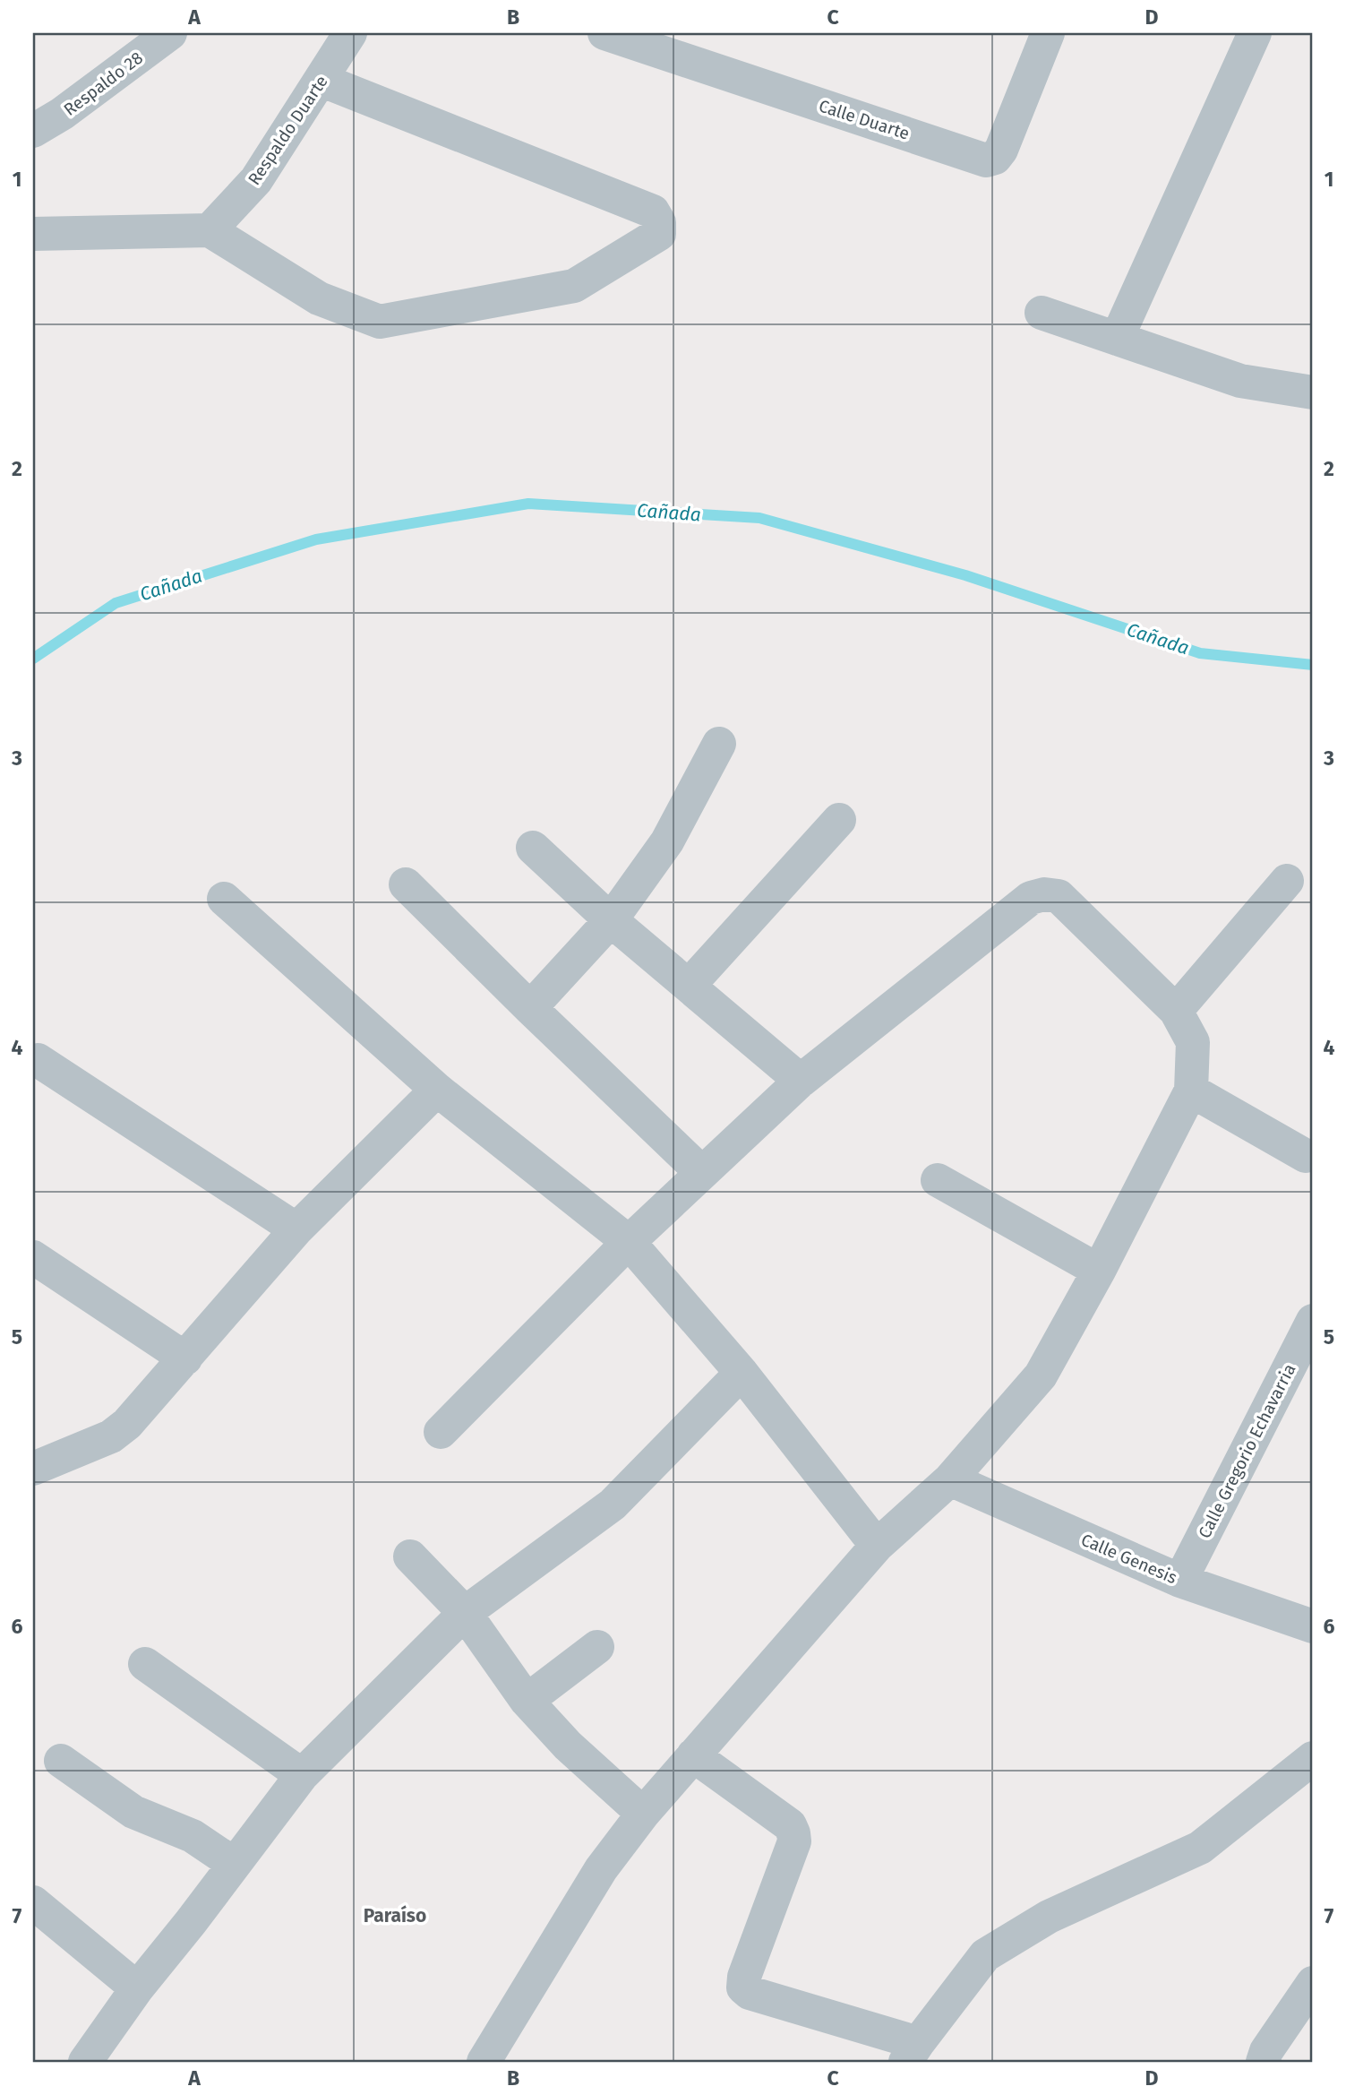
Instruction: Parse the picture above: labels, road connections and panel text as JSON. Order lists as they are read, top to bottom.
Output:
{
  "streets": {
    "street": [
      "Respaldo 28",
      "Calle Duarte",
      "Respaldo Duarte",
      "Calle Gregorio Echavarria",
      "Calle Genesis"
    ]
  },
  "crossings": [
    ["Calle Gregorio Echavarria", "Calle Genesis"]
  ],
  "districts": ["Paraíso"],
  "water": ["Cañada"],
  "grid": {
    "columns": [
      "A",
      "B",
      "C",
      "D"
    ],
    "rows": [
      "1",
      "2",
      "3",
      "4",
      "5",
      "6",
      "7"
    ]
  }
}
